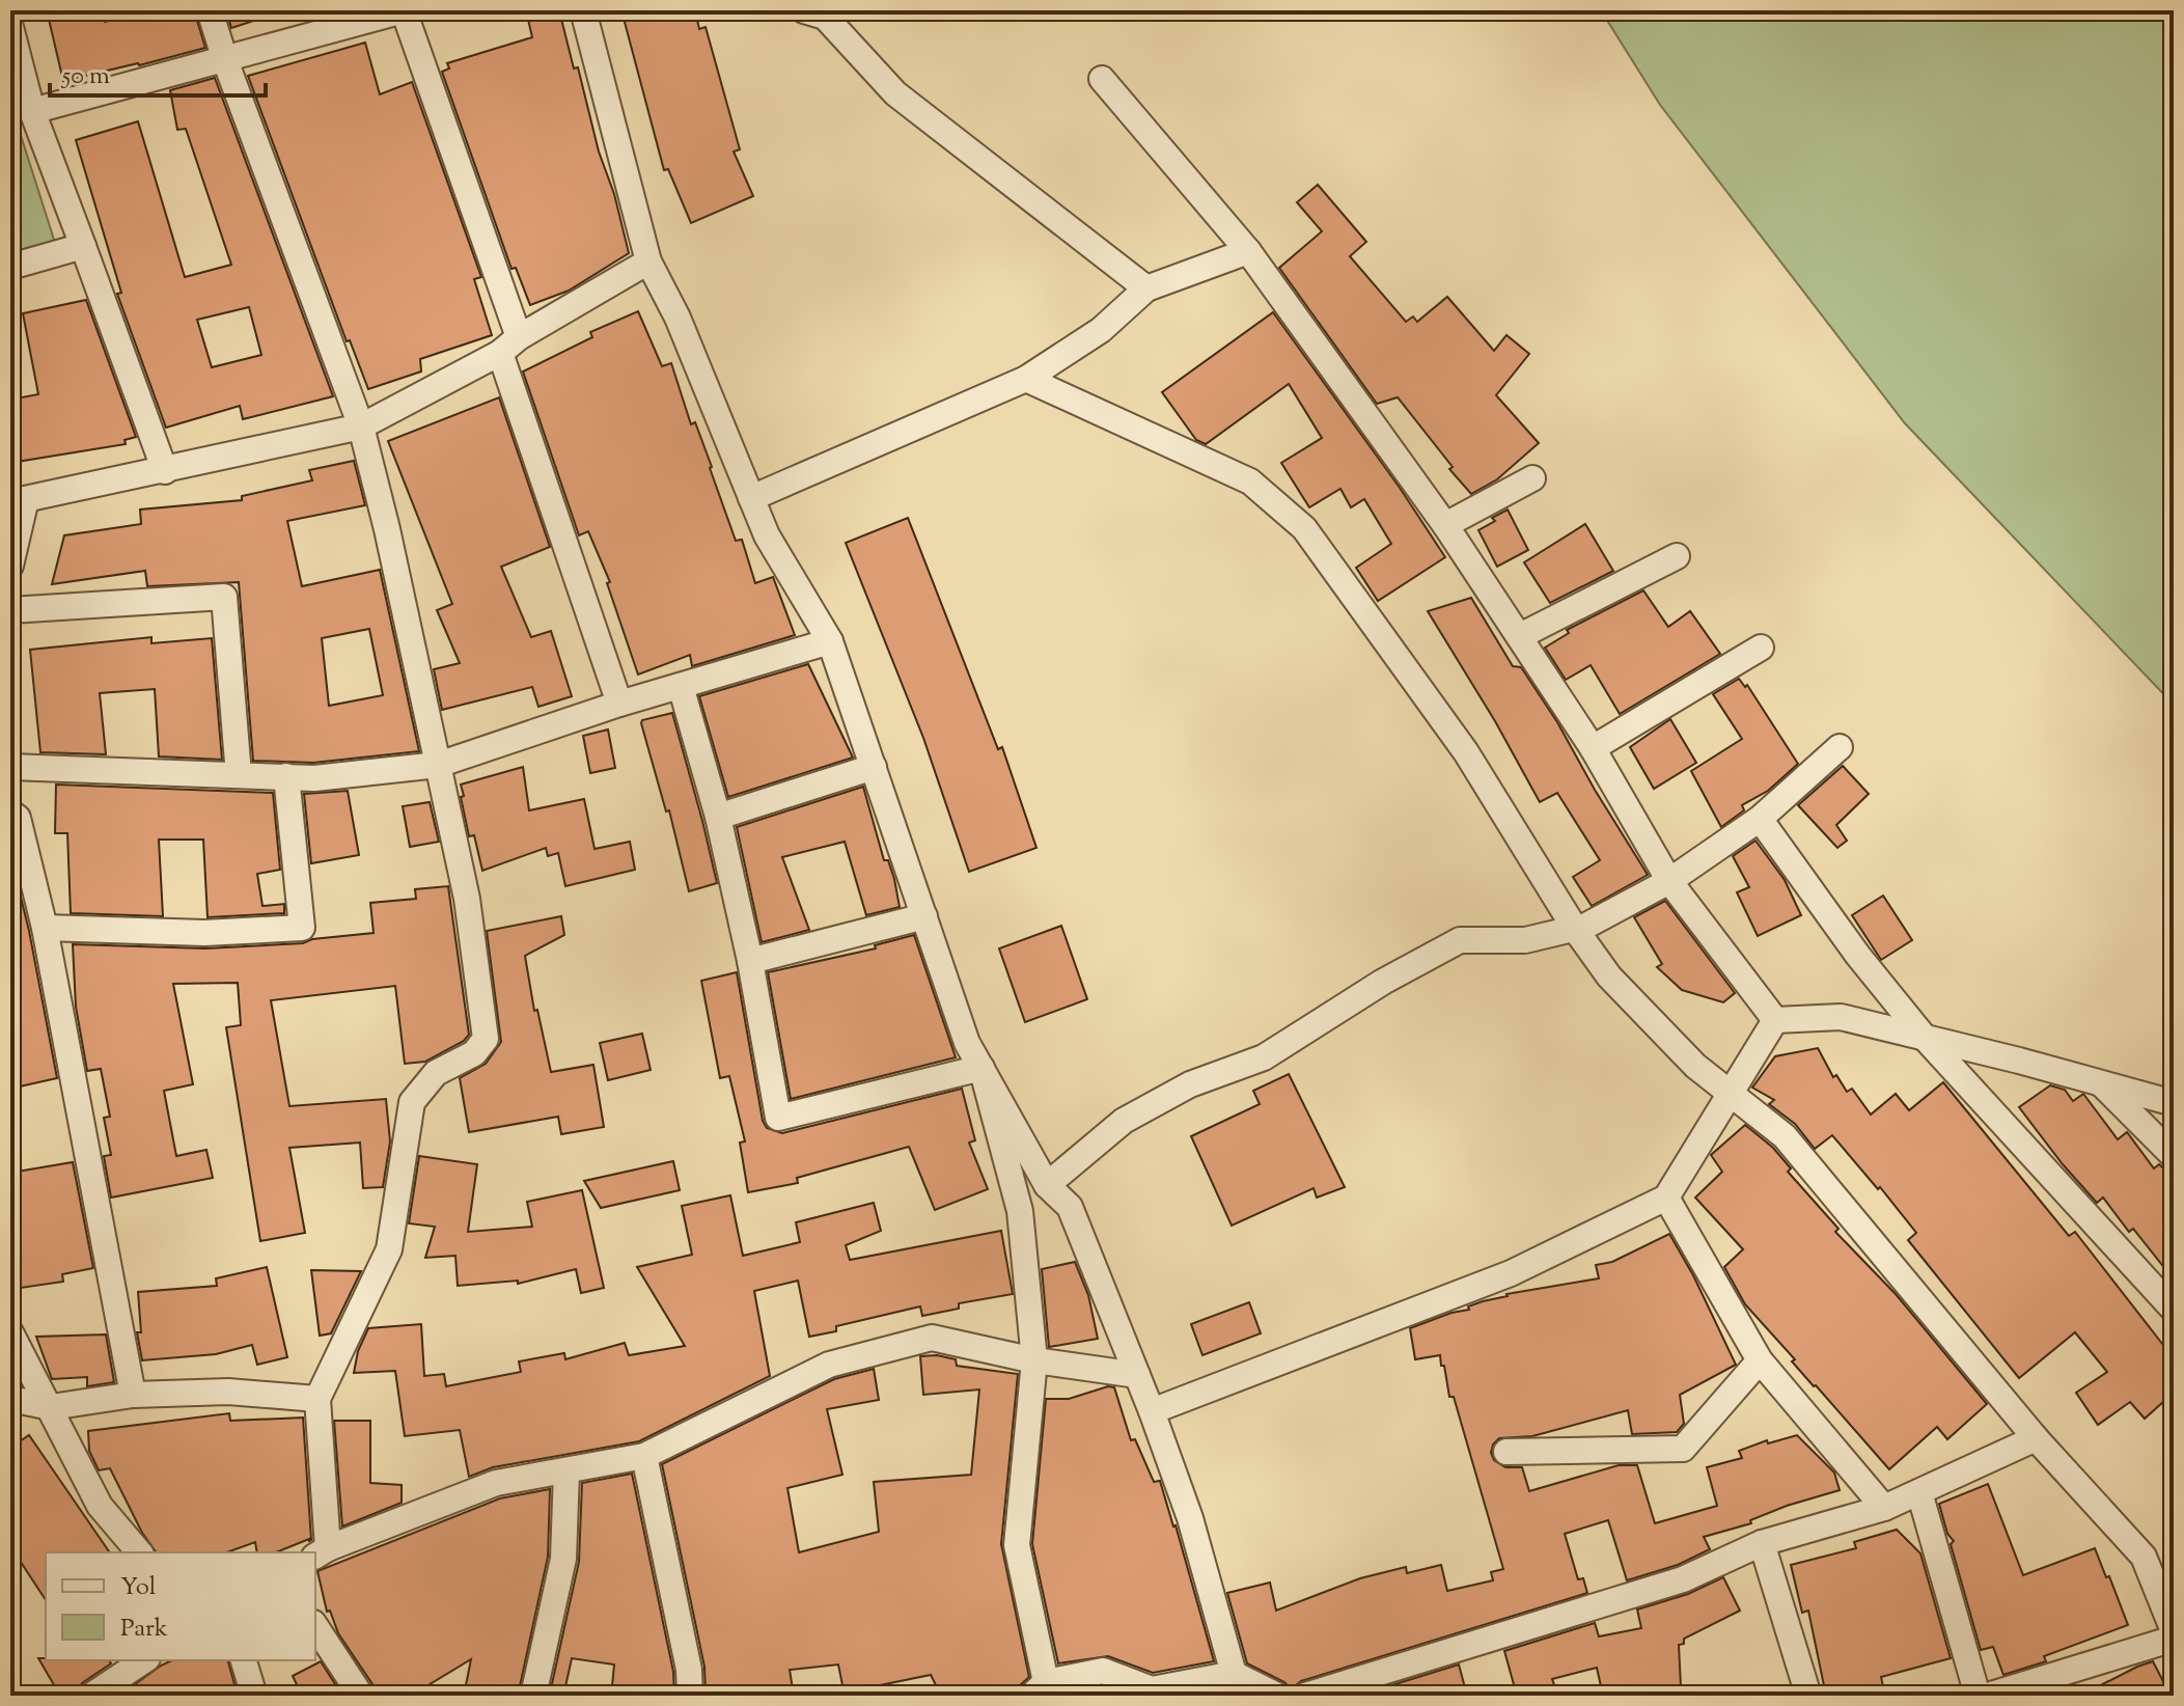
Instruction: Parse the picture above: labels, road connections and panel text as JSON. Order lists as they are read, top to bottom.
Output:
{
  "legend": ["Yol", "Park"],
  "scale_bar": "50 m"
}
